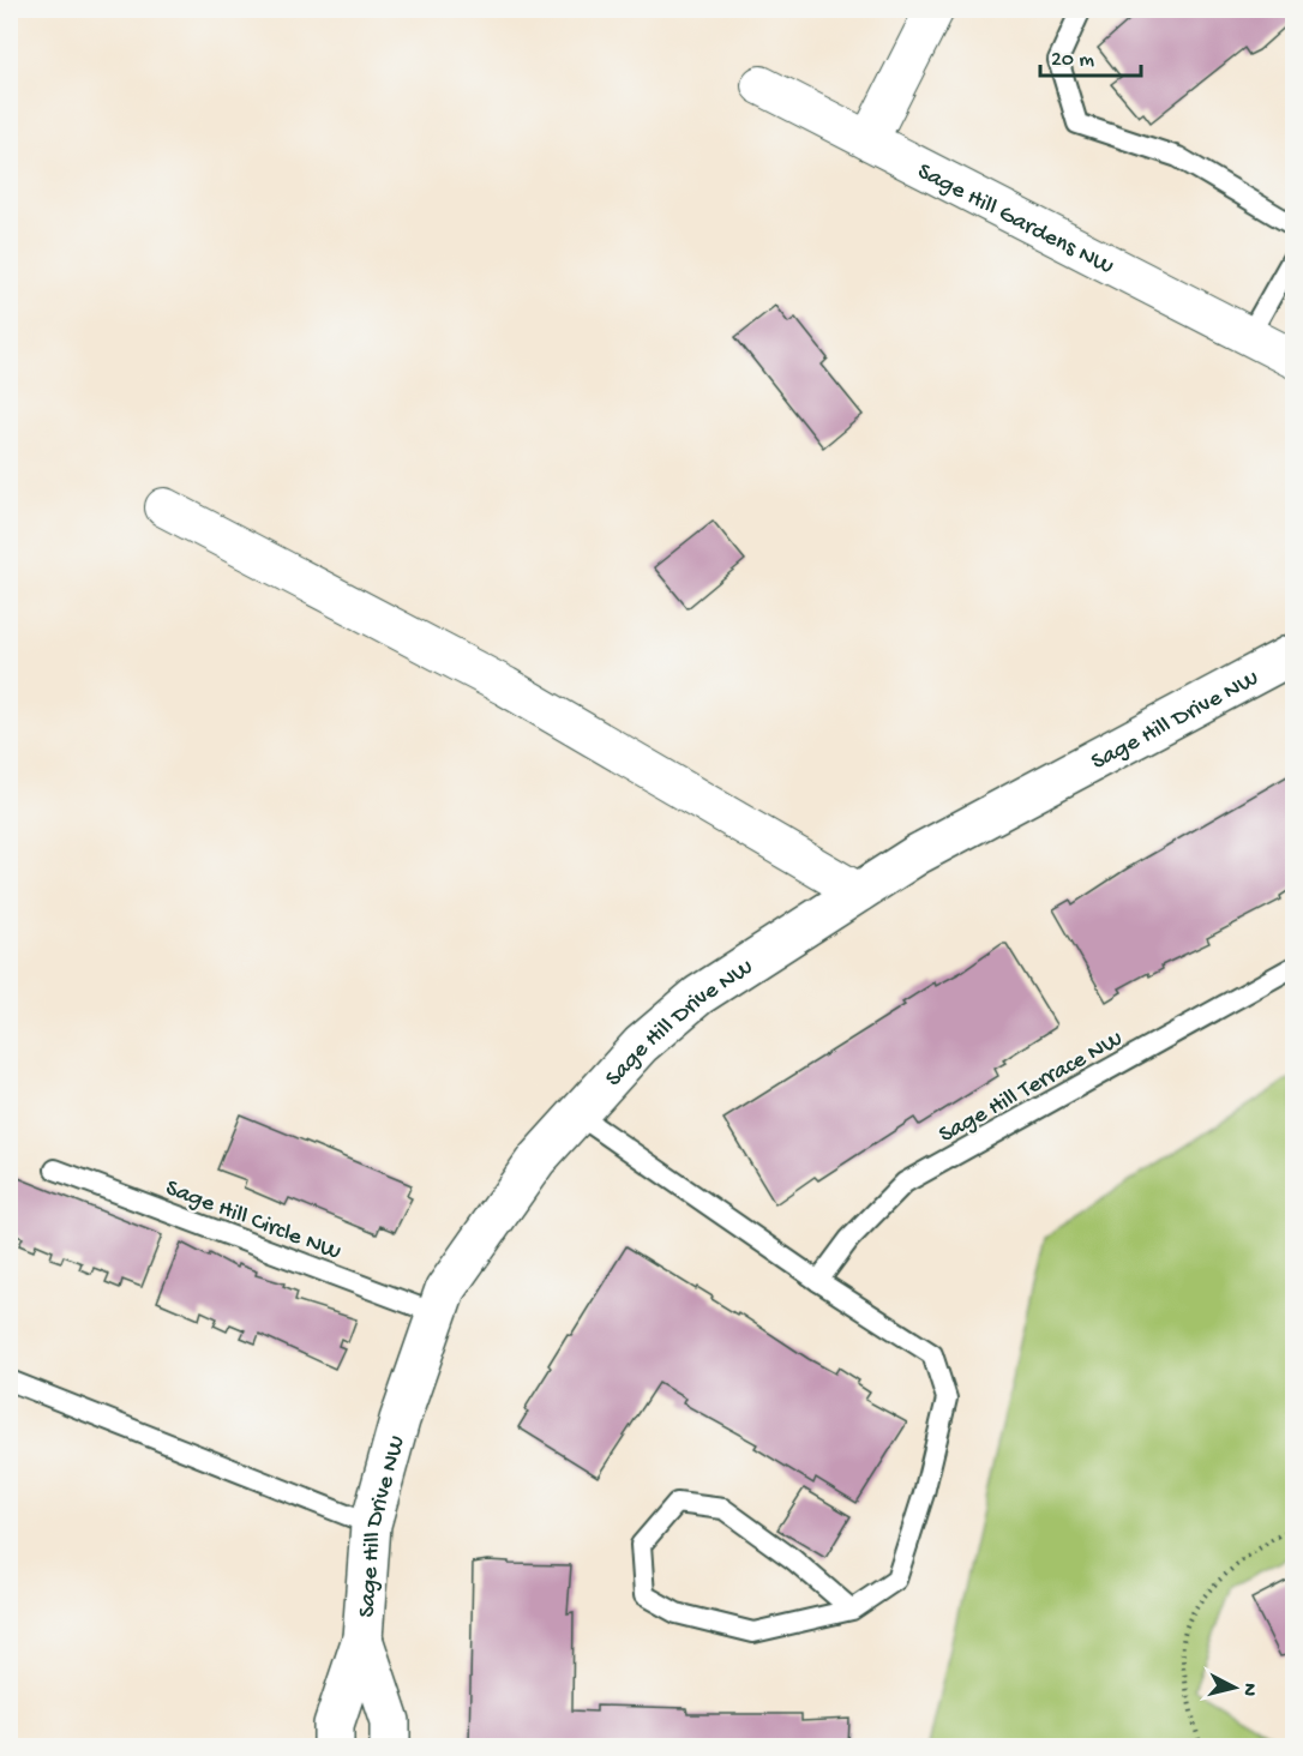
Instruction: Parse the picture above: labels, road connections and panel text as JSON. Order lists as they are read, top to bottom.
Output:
{
  "streets": {
    "street": ["Sage Hill Gardens NW", "Sage Hill Drive NW"],
    "lane": ["Sage Hill Terrace NW", "Sage Hill Circle NW"]
  },
  "crossings": [
    ["Sage Hill Drive NW", "Sage Hill Circle NW"]
  ],
  "scale_bar": "20 m",
  "north": "right"
}
